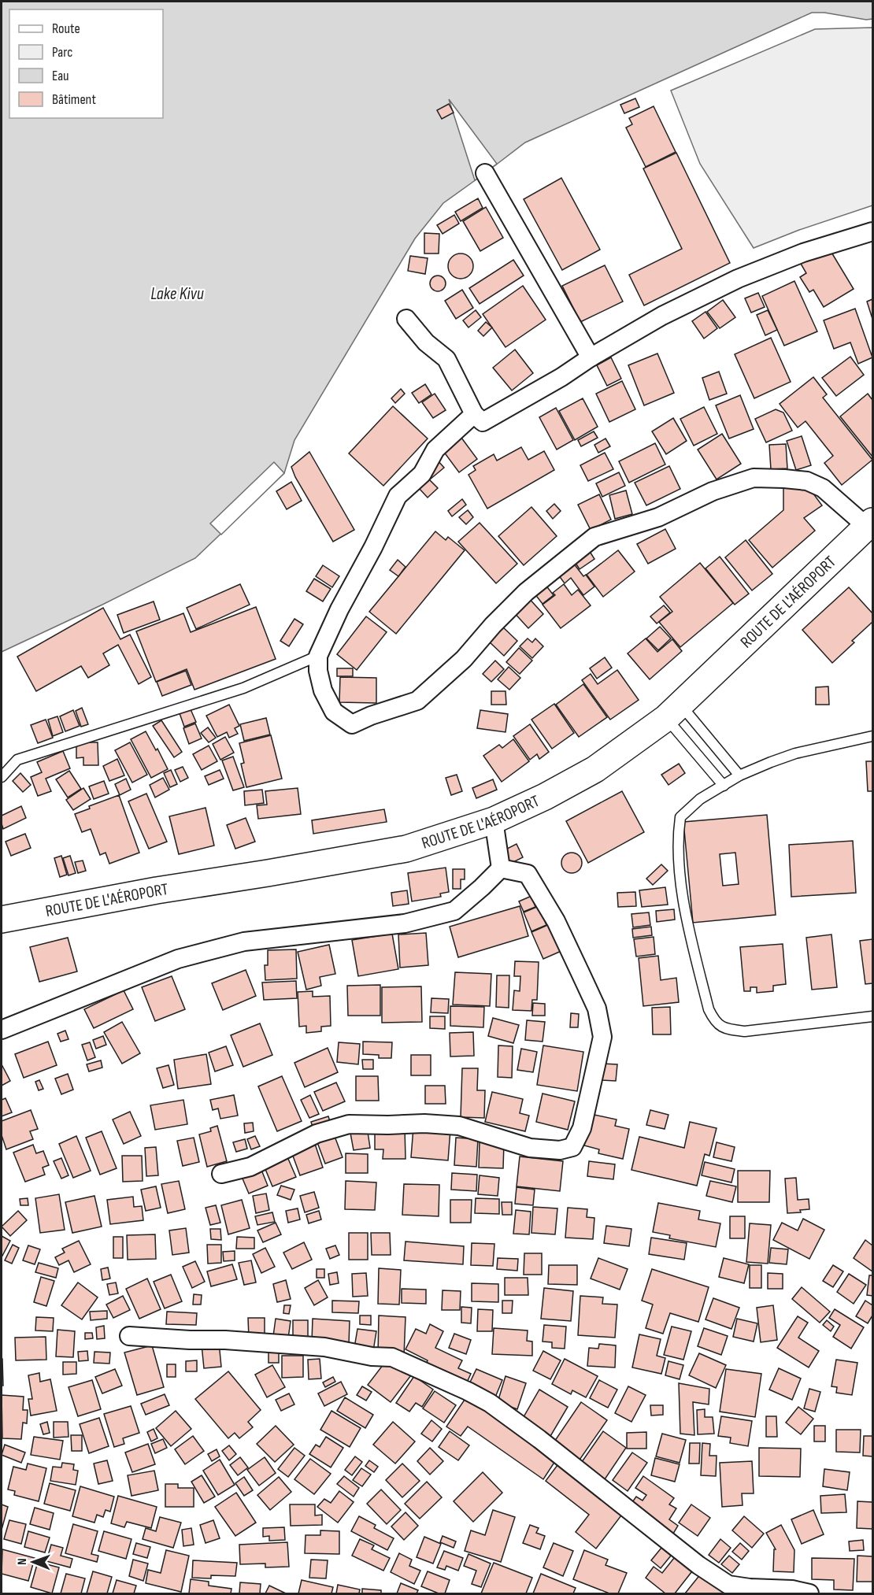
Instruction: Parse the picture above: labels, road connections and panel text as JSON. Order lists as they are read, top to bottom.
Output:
{
  "streets": {
    "highway": ["ROUTE DE L'AÉROPORT"]
  },
  "water": ["Lake Kivu"],
  "legend": [
    "Route",
    "Parc",
    "Eau",
    "Bâtiment"
  ],
  "north": "left"
}
